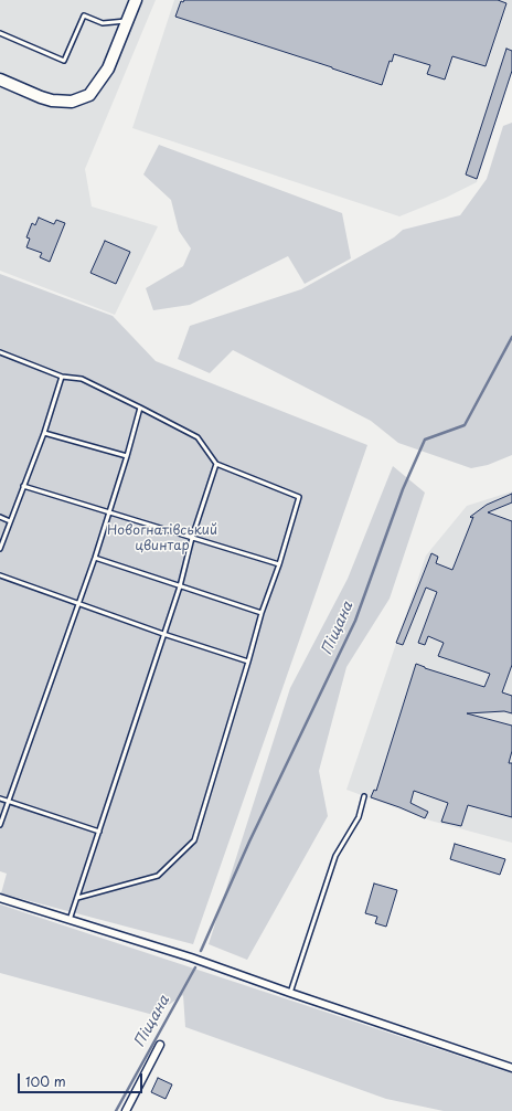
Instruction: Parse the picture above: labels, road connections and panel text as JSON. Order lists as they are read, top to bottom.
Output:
{
  "water": ["Піщана"],
  "parks": ["Новогнатівський цвинтар"],
  "scale_bar": "100 m"
}
